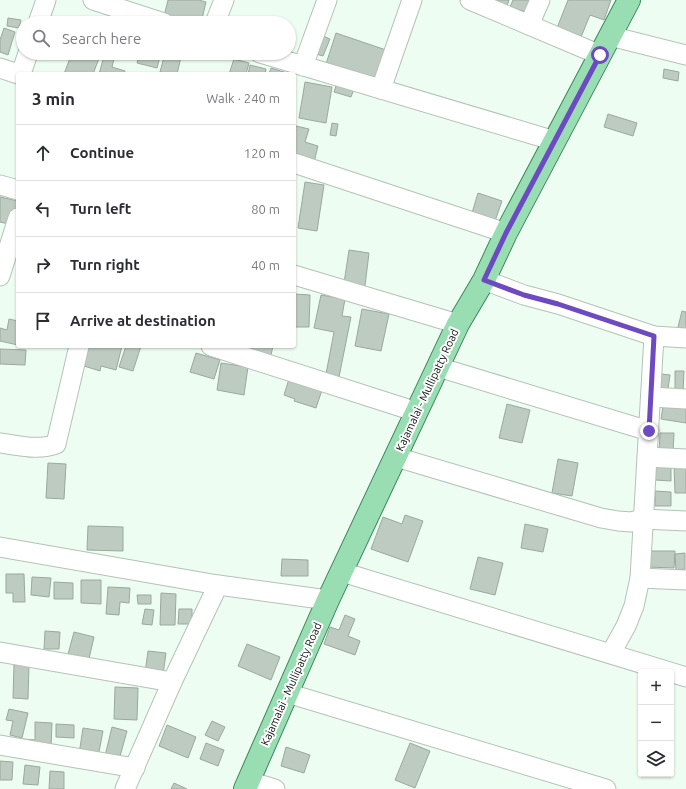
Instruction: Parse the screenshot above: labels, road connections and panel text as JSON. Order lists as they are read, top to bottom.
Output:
{
  "streets": {
    "main road": ["Kajamalai - Mullipatty Road"]
  },
  "page": {
    "search": "Search here",
    "heading": ["3 min", "Walk · 240 m"],
    "list": [
      ["Continue", "120 m"],
      ["Turn left", "80 m"],
      ["Turn right", "40 m"],
      "Arrive at destination"
    ],
    "map_buttons": ["+", "−"]
  }
}
